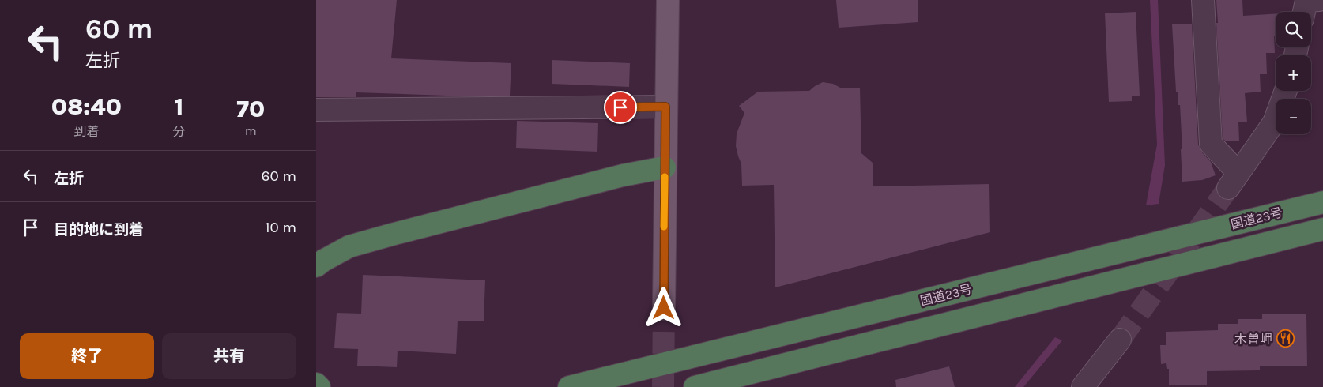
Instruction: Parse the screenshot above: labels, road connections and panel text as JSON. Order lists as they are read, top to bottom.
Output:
{
  "streets": {
    "highway": ["国道23号"]
  },
  "places": {
    "restaurant": ["木曽岬"]
  },
  "page": {
    "turn": ["60 m", "左折"],
    "map_buttons": ["+", "−"],
    "eta": [
      "08:40",
      "到着",
      "1",
      "分",
      "70",
      "m"
    ],
    "list": [
      {
        "name": "左折",
        "value": "60 m"
      },
      {
        "name": "目的地に到着",
        "value": "10 m"
      }
    ],
    "buttons": ["終了", "共有"]
  }
}
